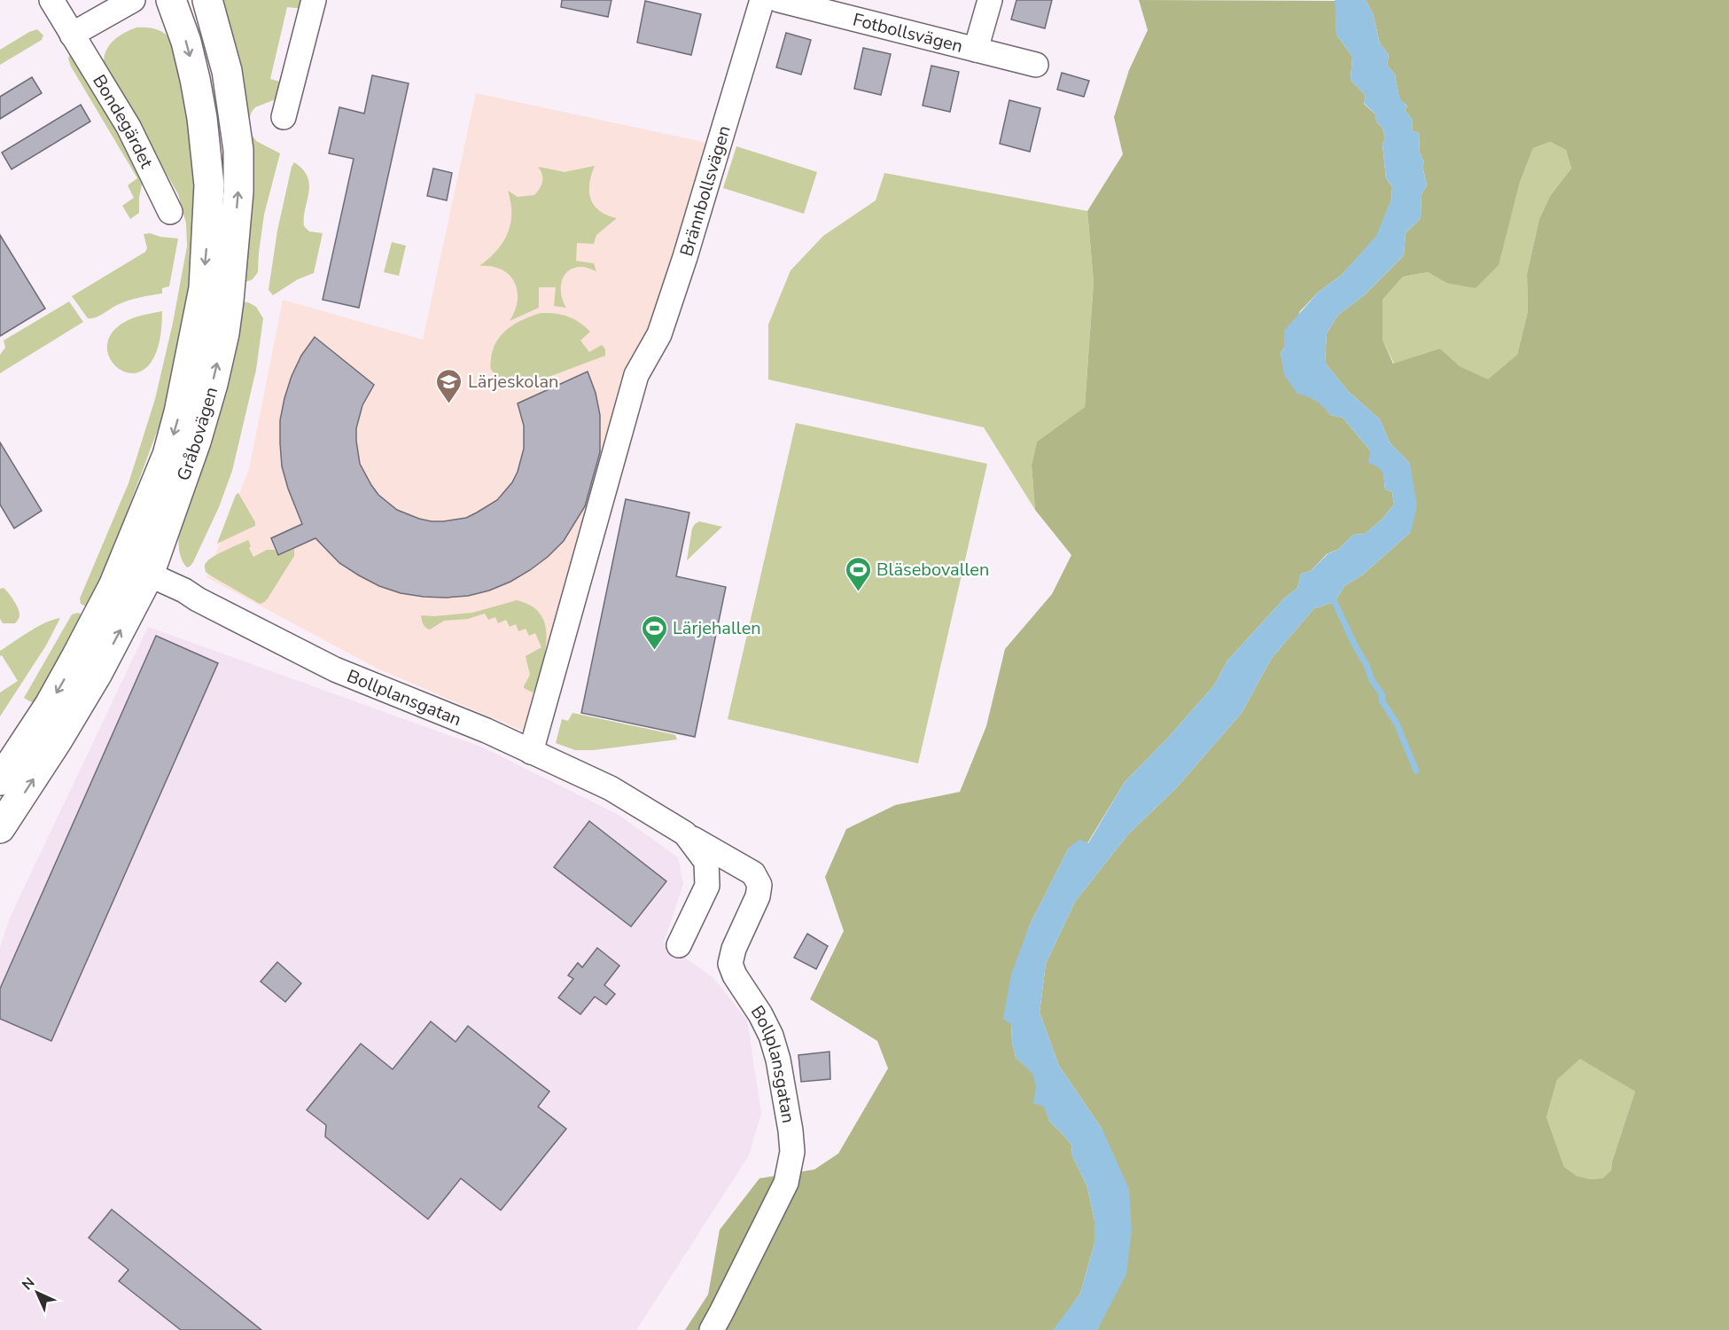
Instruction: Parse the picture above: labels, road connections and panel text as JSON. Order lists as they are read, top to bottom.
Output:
{
  "streets": {
    "main road": ["Gråbovägen"],
    "street": [
      "Fotbollsvägen",
      "Bondegärdet",
      "Brännbollsvägen",
      "Bollplansgatan"
    ]
  },
  "crossings": [
    ["Brännbollsvägen", "Bollplansgatan"],
    ["Gråbovägen", "Bollplansgatan"]
  ],
  "places": {
    "school or university": ["Lärjeskolan"],
    "sports": ["Bläsebovallen", "Lärjehallen"]
  },
  "north": "top left"
}
